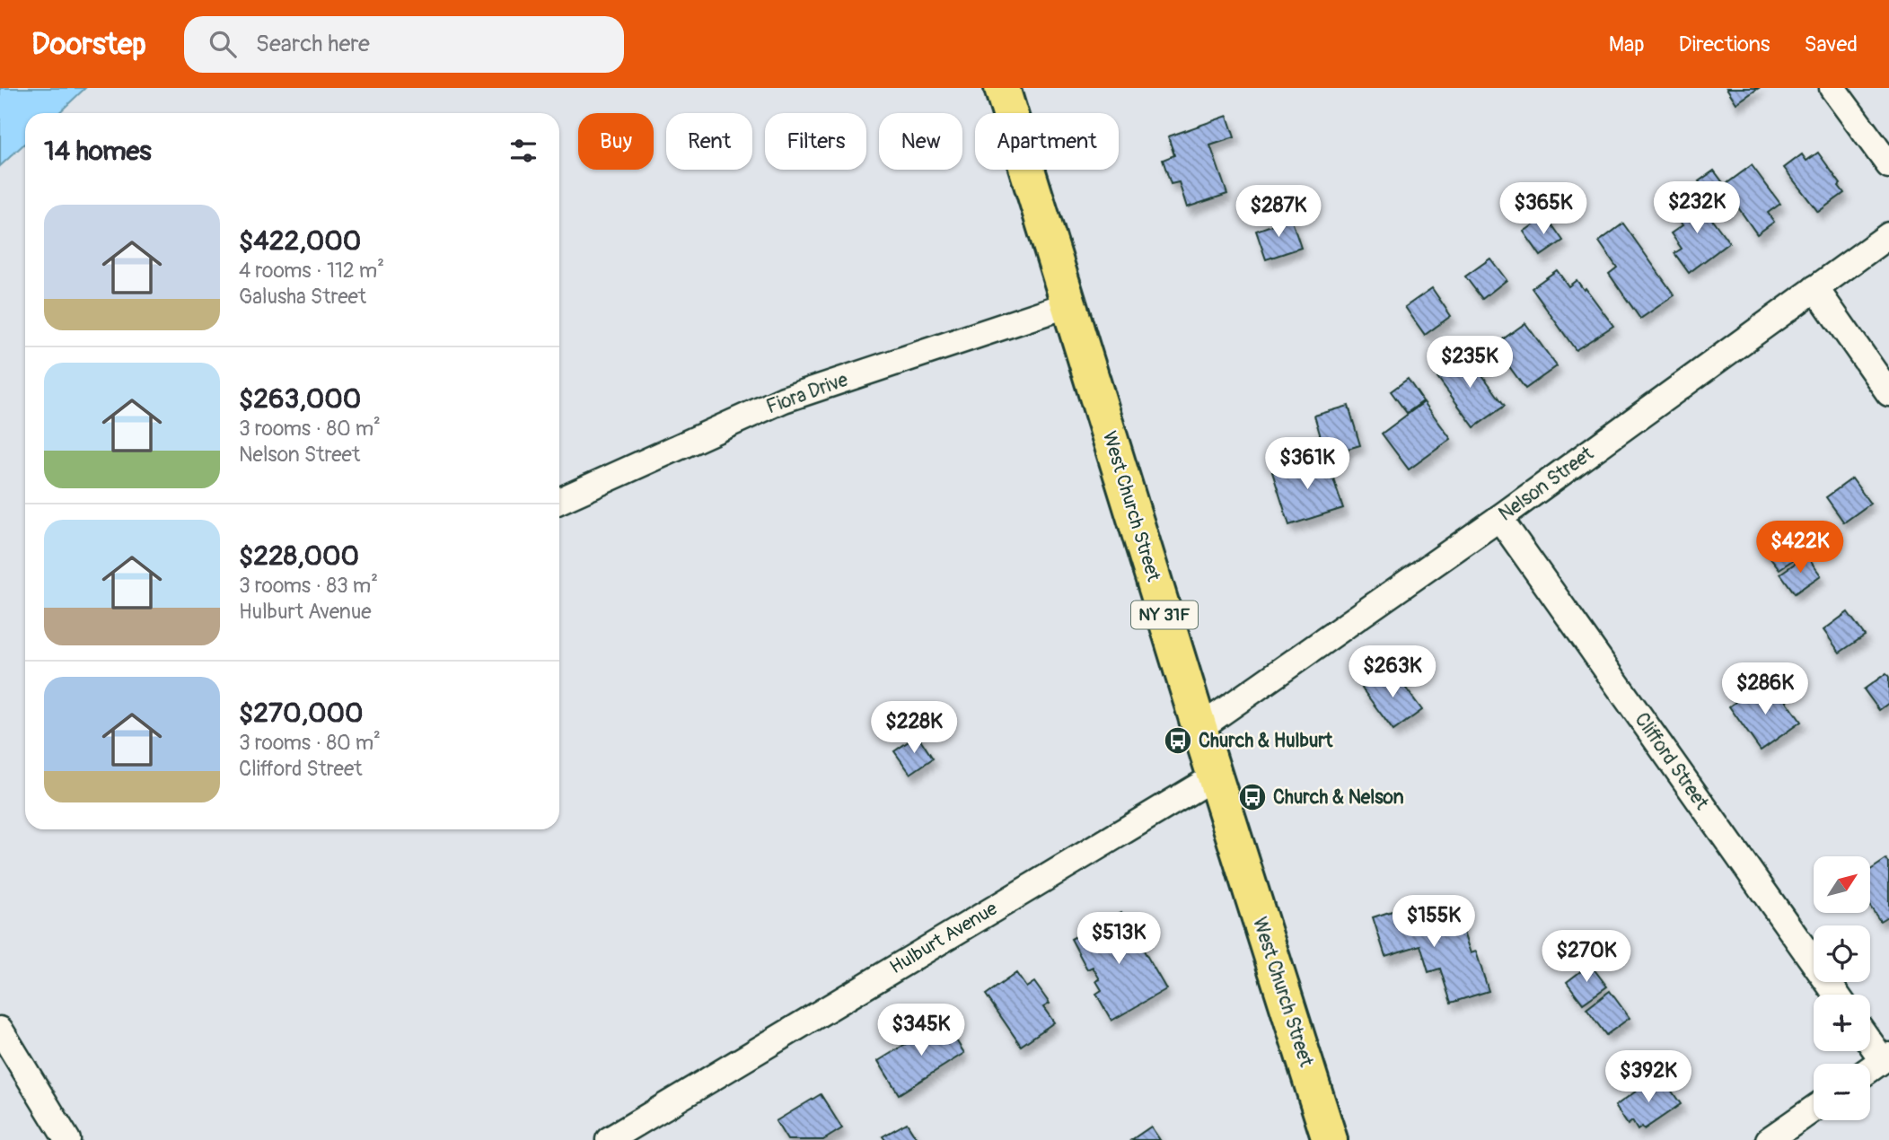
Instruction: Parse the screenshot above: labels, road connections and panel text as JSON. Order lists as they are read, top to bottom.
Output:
{
  "streets": {
    "main road": ["West Church Street", "NY 31F"],
    "street": [
      "Fiora Drive",
      "Nelson Street",
      "Clifford Street",
      "Hulburt Avenue"
    ]
  },
  "crossings": [
    ["Fiora Drive", "West Church Street"],
    ["Nelson Street", "West Church Street"],
    ["Nelson Street", "Clifford Street"],
    ["West Church Street", "Hulburt Avenue"]
  ],
  "places": {
    "bus stop": ["Church & Hulburt", "Church & Nelson"]
  },
  "north": "top right",
  "page": {
    "header": "Doorstep",
    "search": "Search here",
    "nav": ["Map", "Directions", "Saved"],
    "chip": [
      "Buy",
      "Rent",
      "Filters",
      "New",
      "Apartment"
    ],
    "heading": "14 homes",
    "price": [
      "$232K",
      "$365K",
      "$287K",
      "$235K",
      "$361K",
      "$422K",
      "$263K",
      "$286K",
      "$228K",
      "$155K",
      "$513K",
      "$270K",
      "$345K",
      "$392K"
    ],
    "list": [
      {
        "name": "$422,000",
        "note": "4 rooms · 112 m² · Galusha Street"
      },
      {
        "name": "$263,000",
        "note": "3 rooms · 80 m² · Nelson Street"
      },
      {
        "name": "$228,000",
        "note": "3 rooms · 83 m² · Hulburt Avenue"
      },
      {
        "name": "$270,000",
        "note": "3 rooms · 80 m² · Clifford Street"
      }
    ],
    "map_buttons": ["+", "−"]
  }
}
